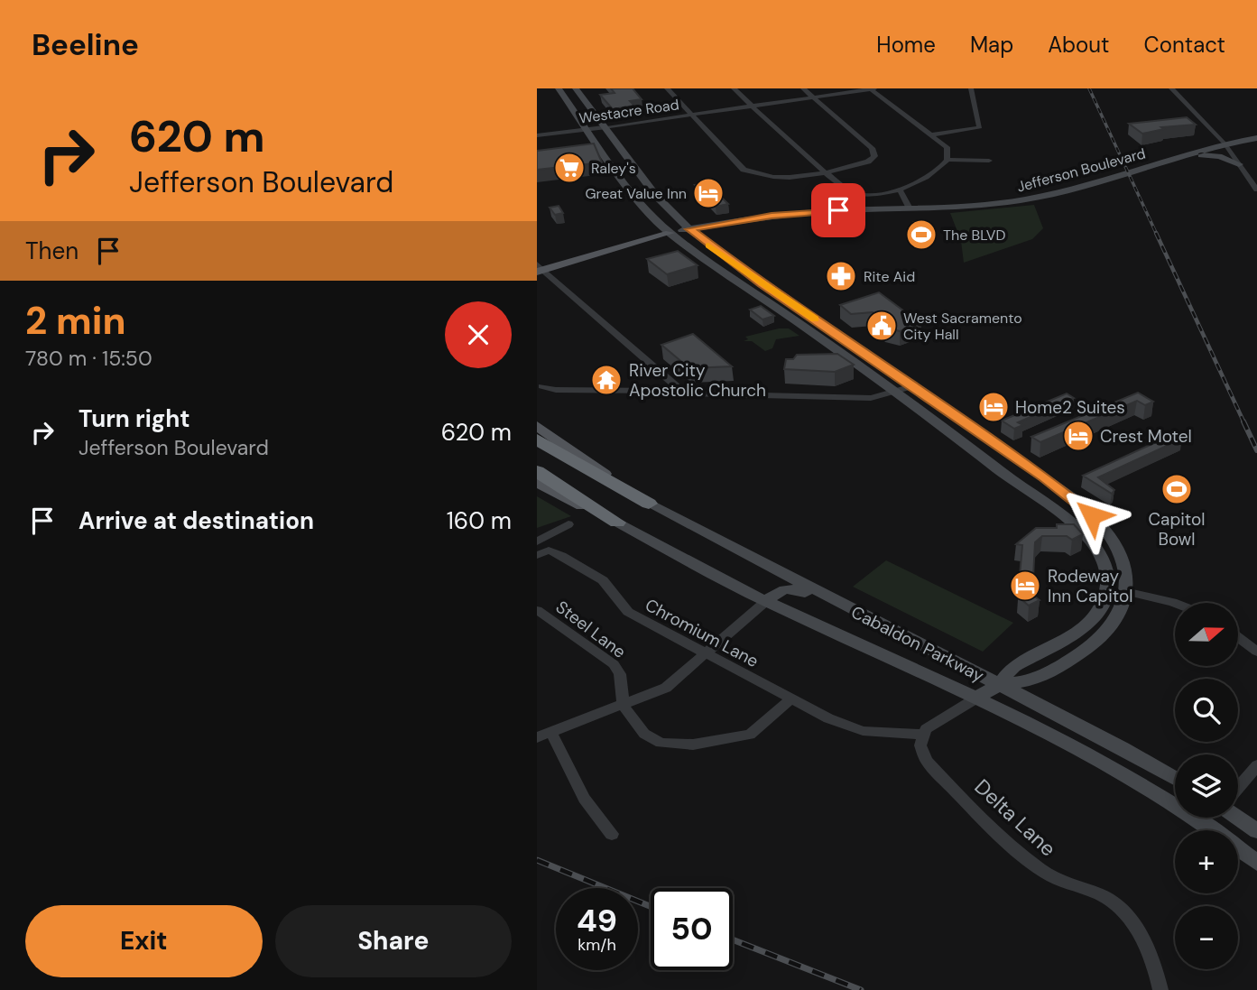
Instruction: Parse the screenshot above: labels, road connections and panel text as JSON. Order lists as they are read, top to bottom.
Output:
{
  "streets": {
    "main road": ["Jefferson Boulevard", "Cabaldon Parkway"],
    "street": [
      "Westacre Road",
      "Steel Lane",
      "Chromium Lane",
      "Delta Lane"
    ]
  },
  "places": {
    "supermarket": ["Raley's"],
    "hotel": [
      "Great Value Inn",
      "Home2 Suites",
      "Crest Motel",
      "Rodeway Inn Capitol"
    ],
    "sports": ["The BLVD", "Capitol Bowl"],
    "pharmacy": ["Rite Aid"],
    "public building": ["West Sacramento City Hall"],
    "temple": ["River City Apostolic Church"]
  },
  "north": "right",
  "page": {
    "header": "Beeline",
    "nav": [
      "Home",
      "Map",
      "About",
      "Contact"
    ],
    "turn": ["620 m", "Jefferson Boulevard"],
    "then": "Then",
    "heading": ["2 min", "780 m · 15:50"],
    "list": [
      {
        "name": "Turn right",
        "note": "Jefferson Boulevard",
        "value": "620 m"
      },
      {
        "name": "Arrive at destination",
        "value": "160 m"
      }
    ],
    "map_buttons": ["+", "−"],
    "speed": "49 km/h",
    "limit": "50",
    "buttons": ["Exit", "Share"]
  }
}
